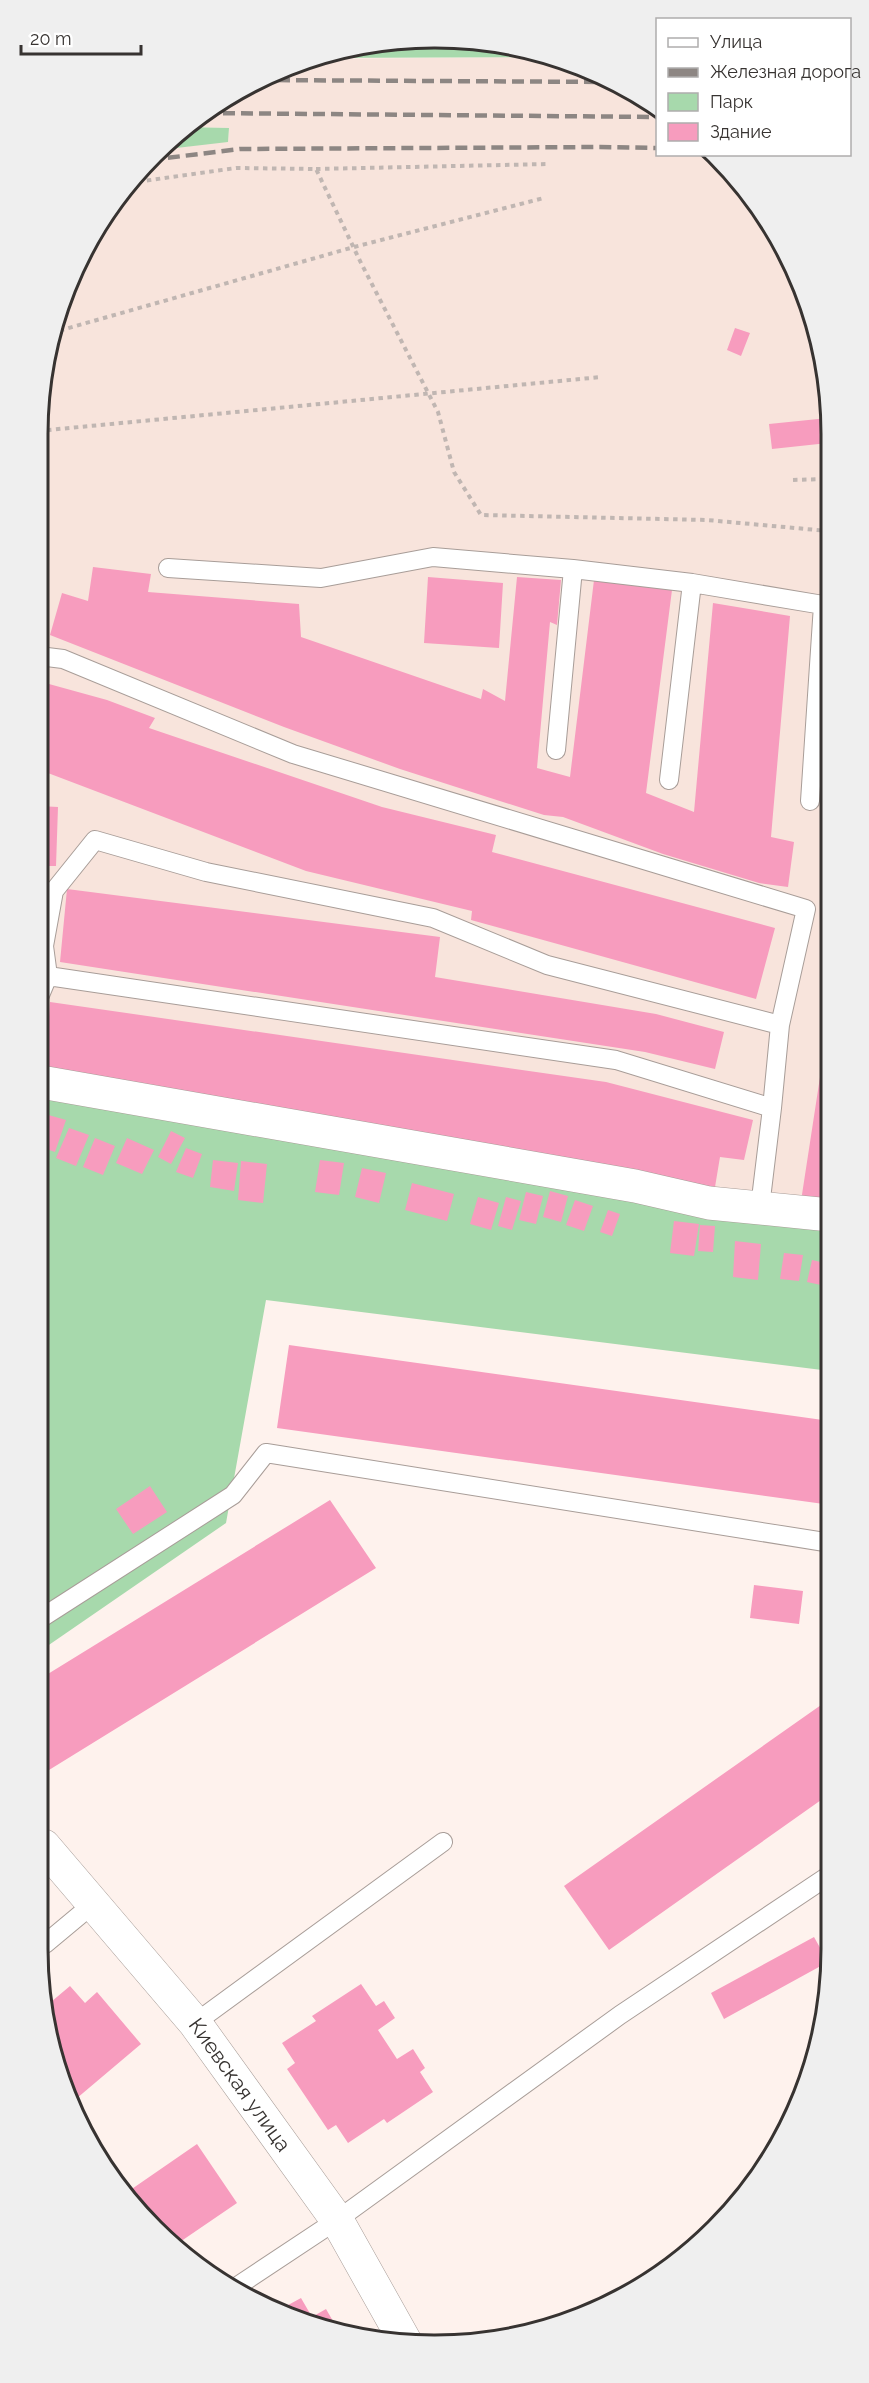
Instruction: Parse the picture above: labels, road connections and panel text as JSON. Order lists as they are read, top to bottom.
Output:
{
  "streets": {
    "street": ["Киевская улица"]
  },
  "legend": [
    "Улица",
    "Железная дорога",
    "Парк",
    "Здание"
  ],
  "scale_bar": "20 m"
}
